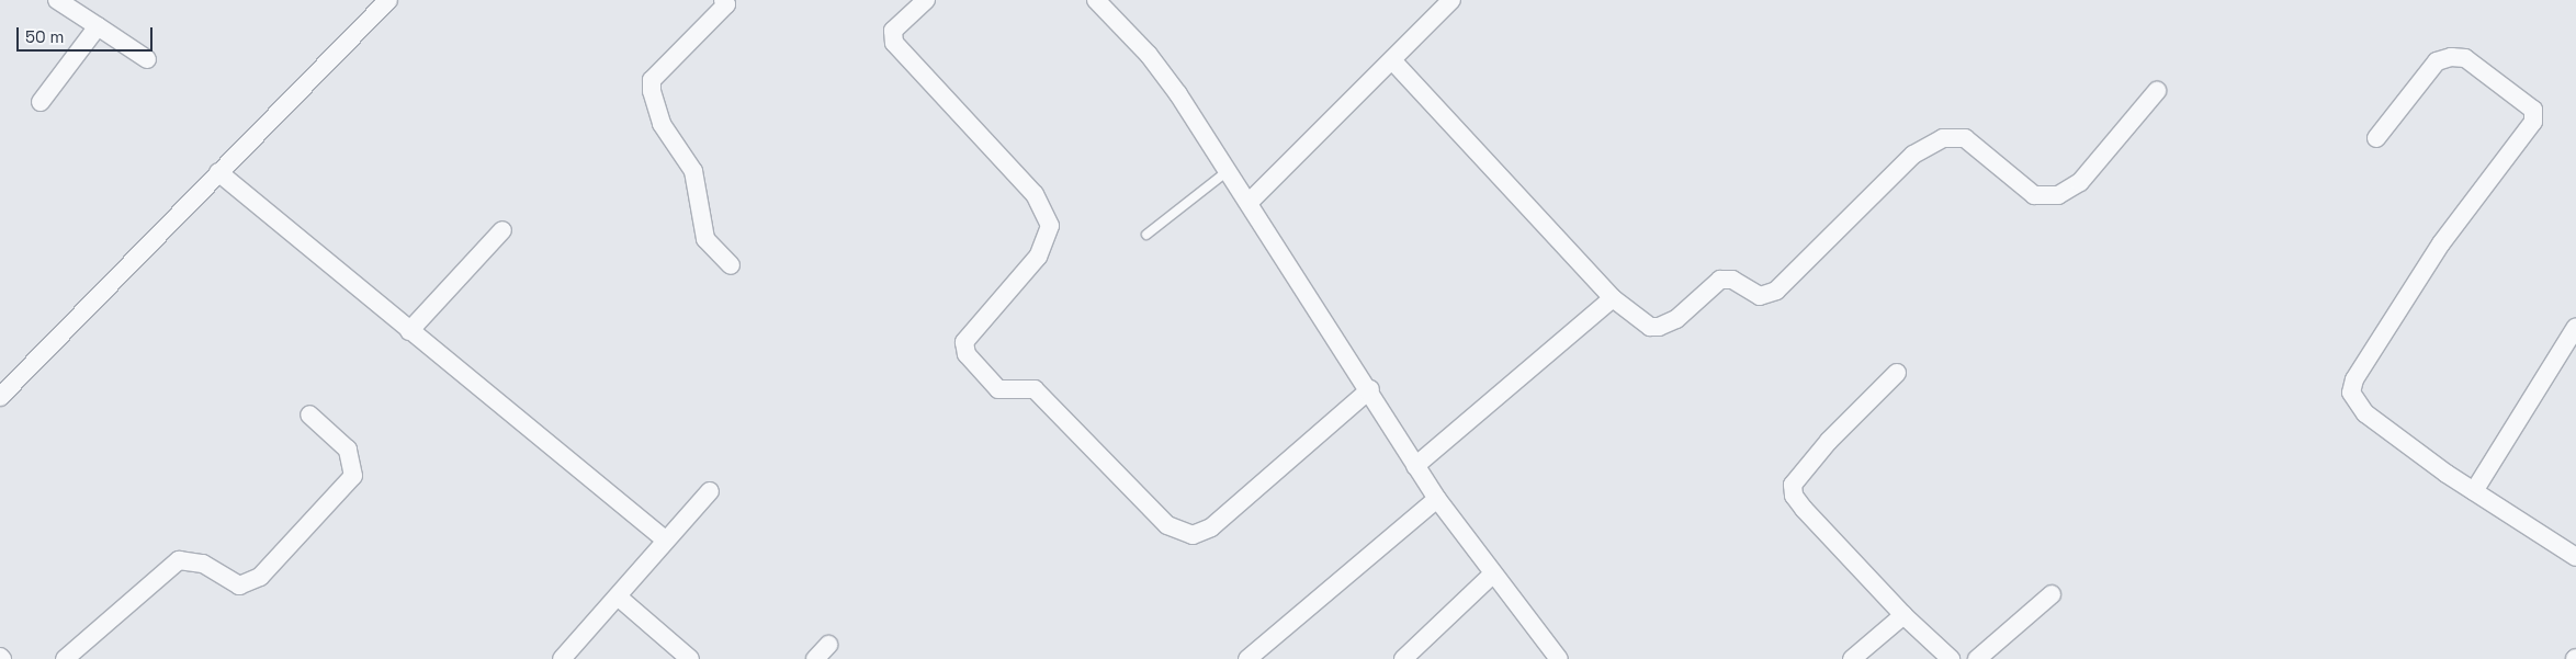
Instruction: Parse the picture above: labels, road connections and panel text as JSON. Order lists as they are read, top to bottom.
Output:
{
  "scale_bar": "50 m"
}
